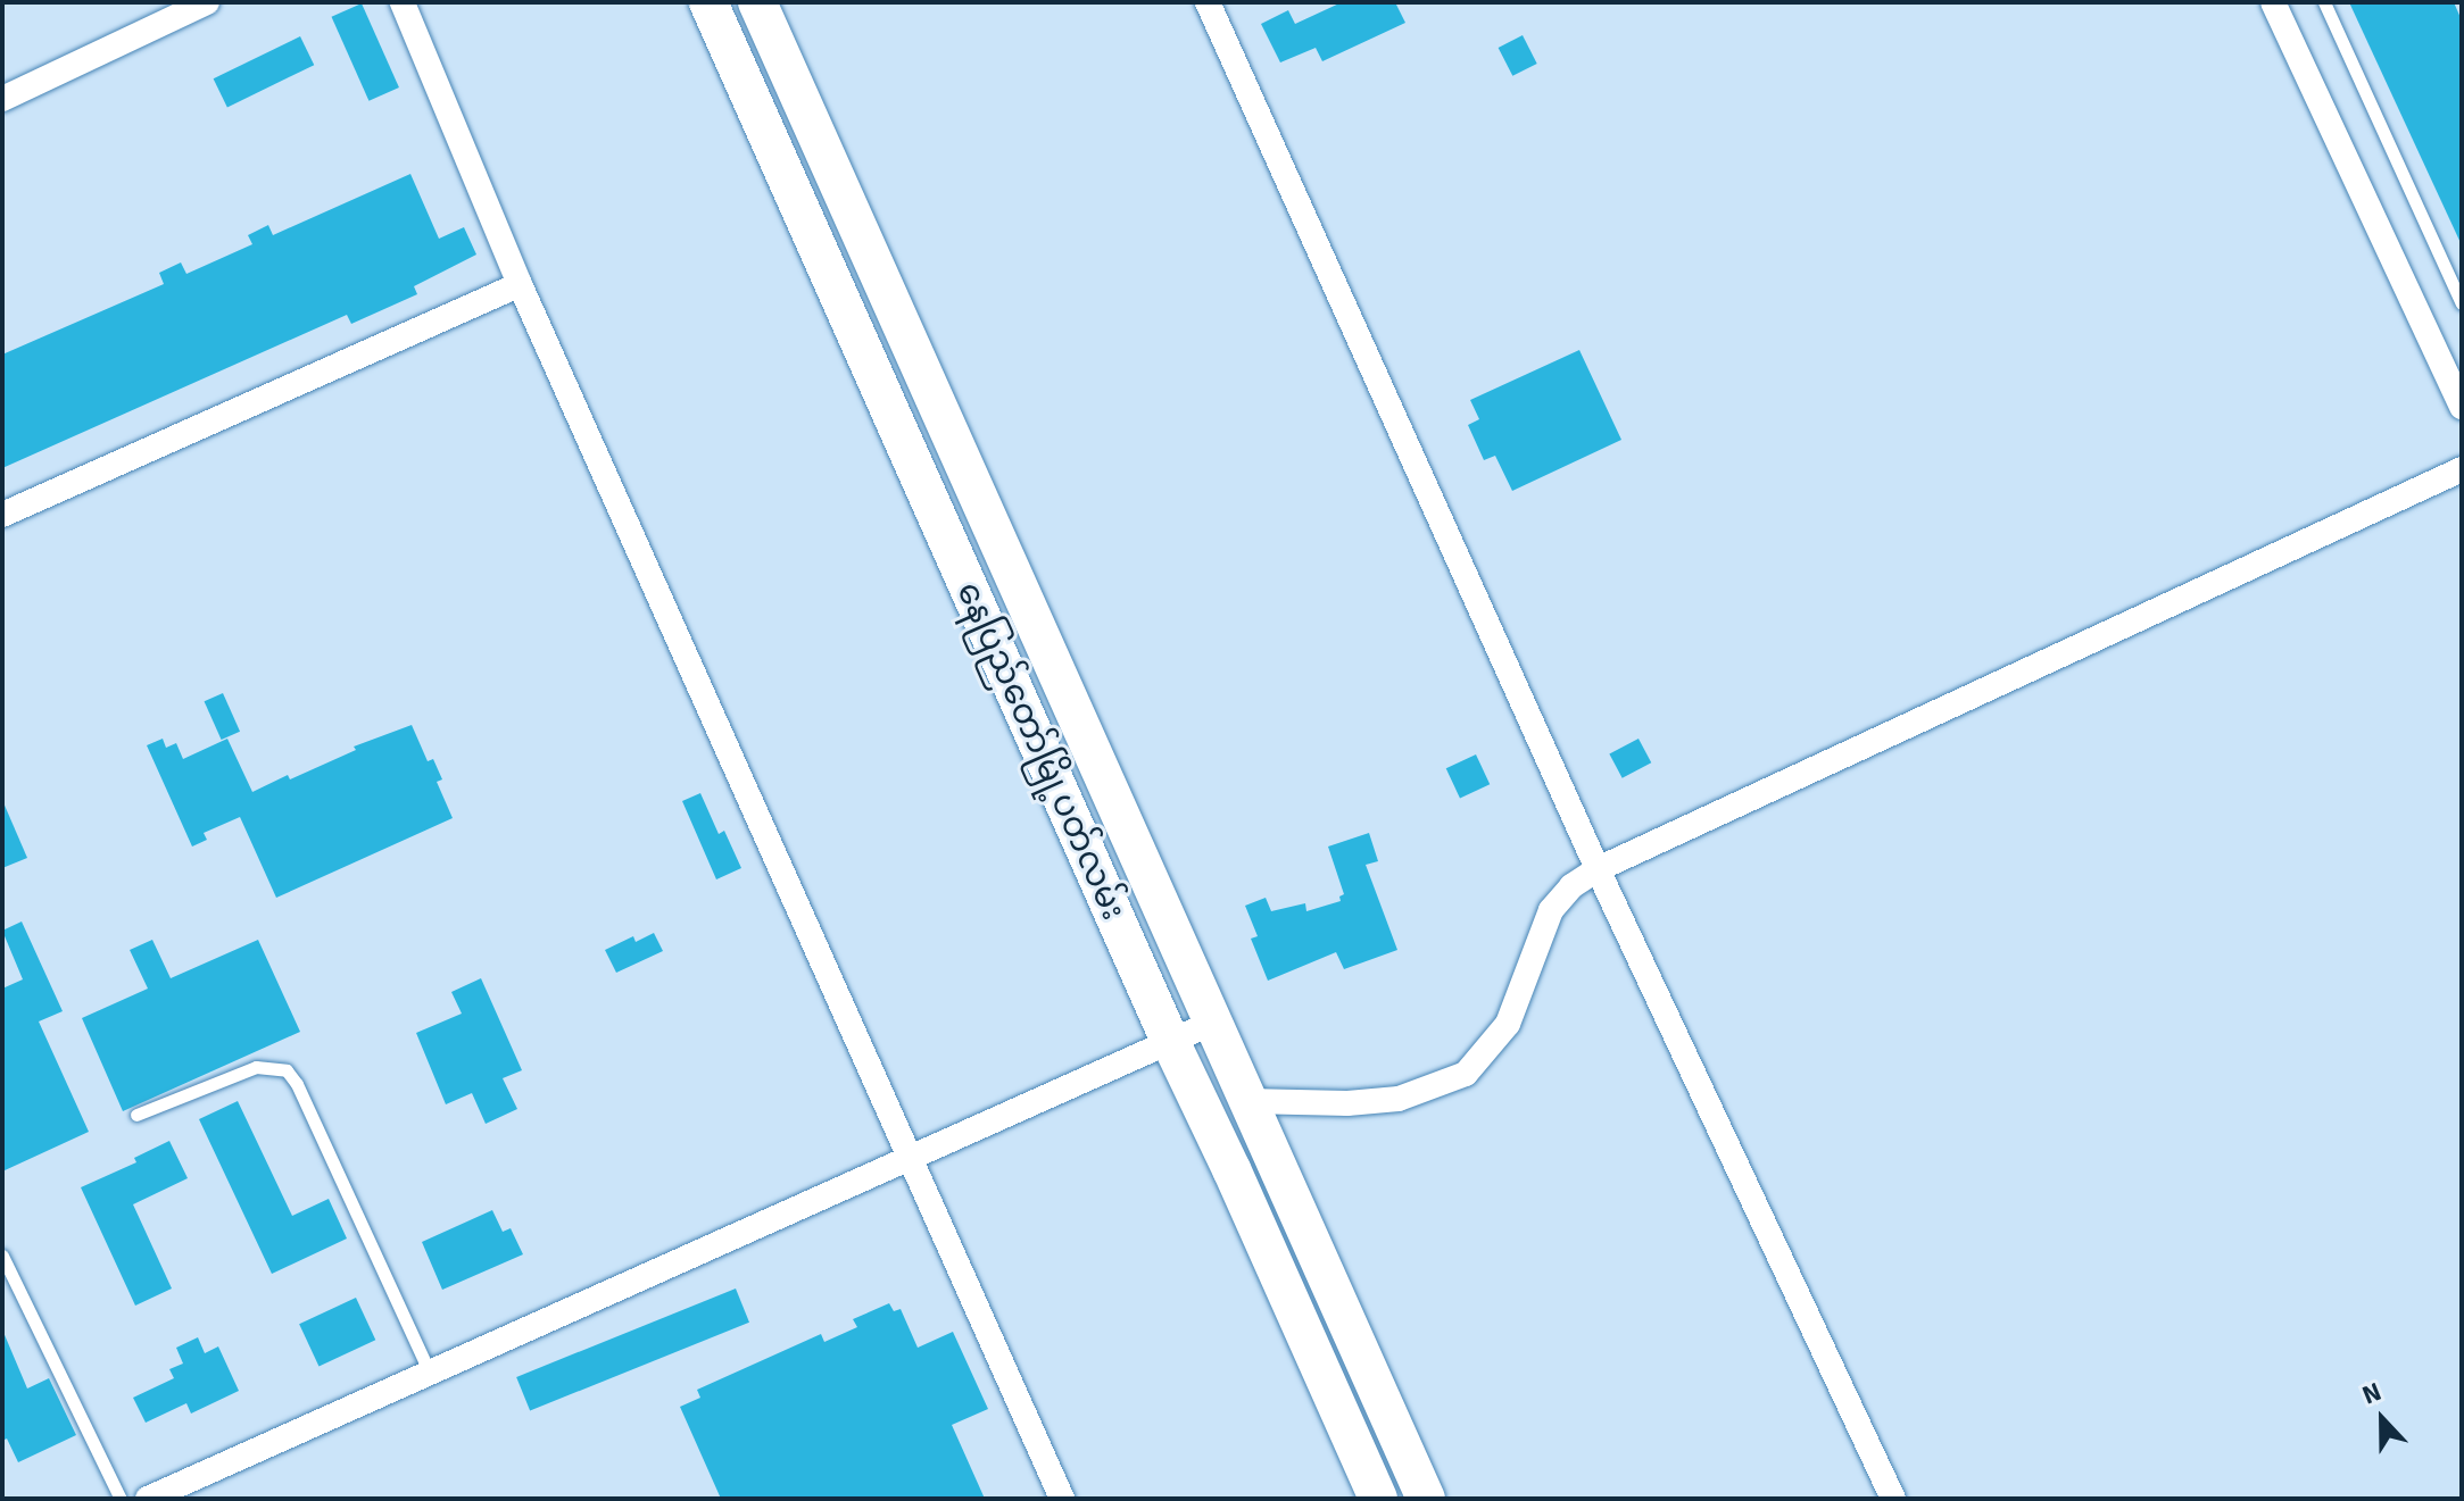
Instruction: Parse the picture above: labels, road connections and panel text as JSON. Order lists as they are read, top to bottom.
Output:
{
  "streets": {
    "main road": ["နေပြည်တော်မြို့ပတ်လမ်း"]
  },
  "north": "top"
}
